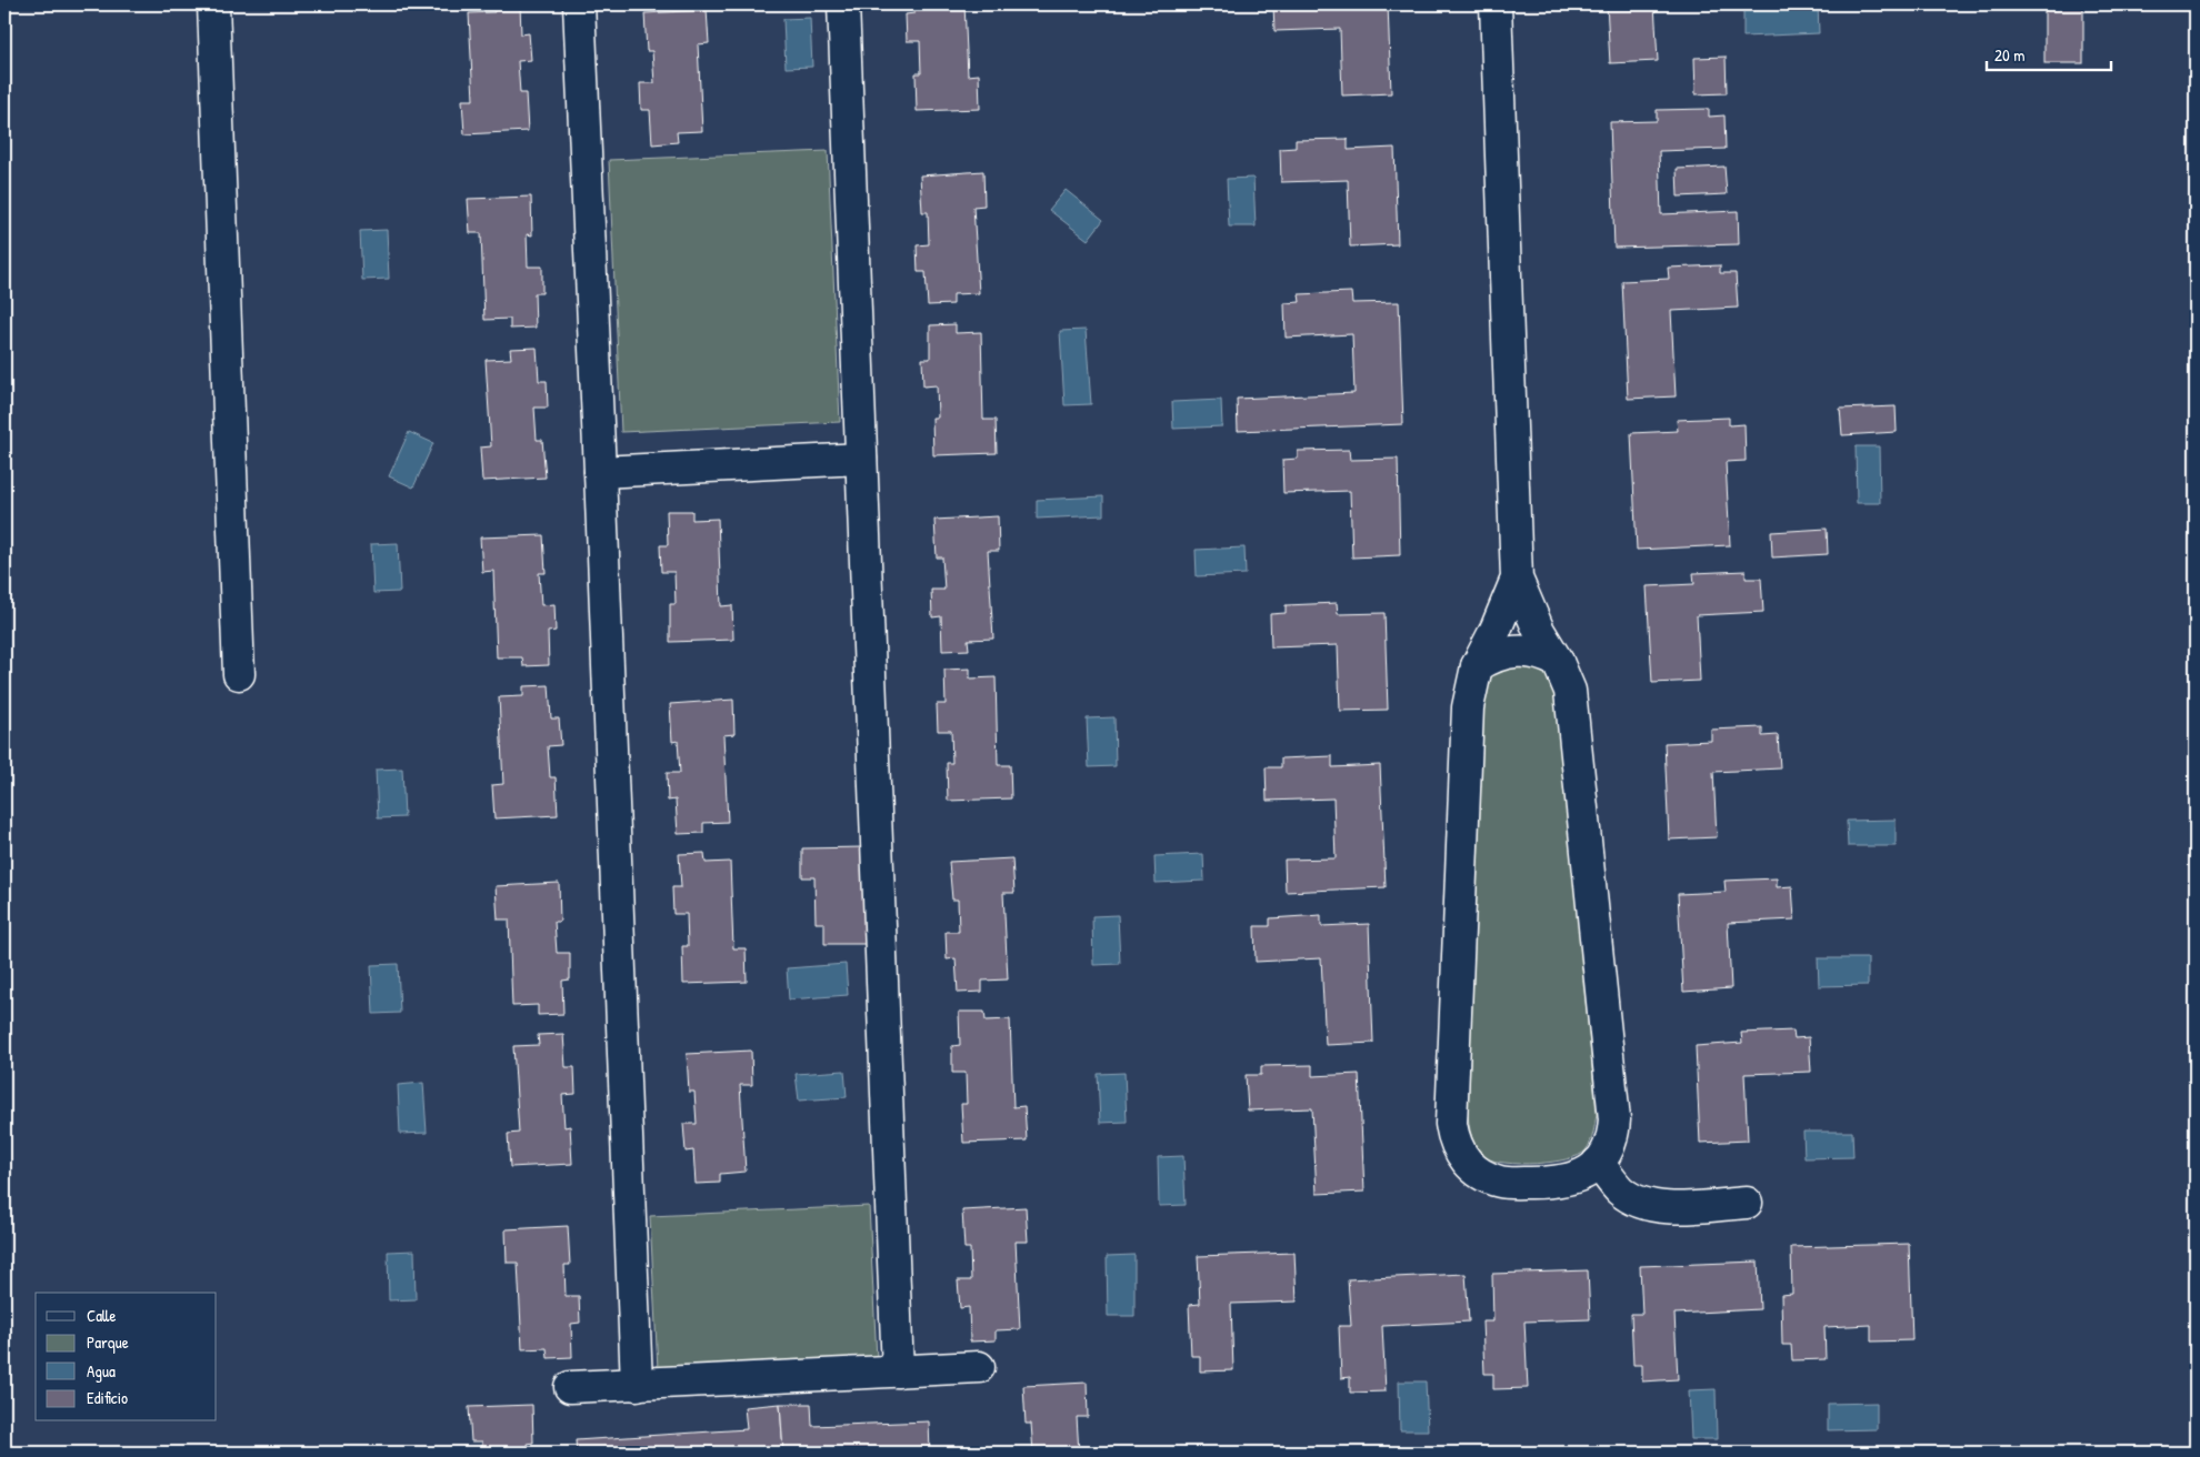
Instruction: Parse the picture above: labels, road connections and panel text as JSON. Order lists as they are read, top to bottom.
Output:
{
  "legend": [
    "Calle",
    "Parque",
    "Agua",
    "Edificio"
  ],
  "scale_bar": "20 m"
}
